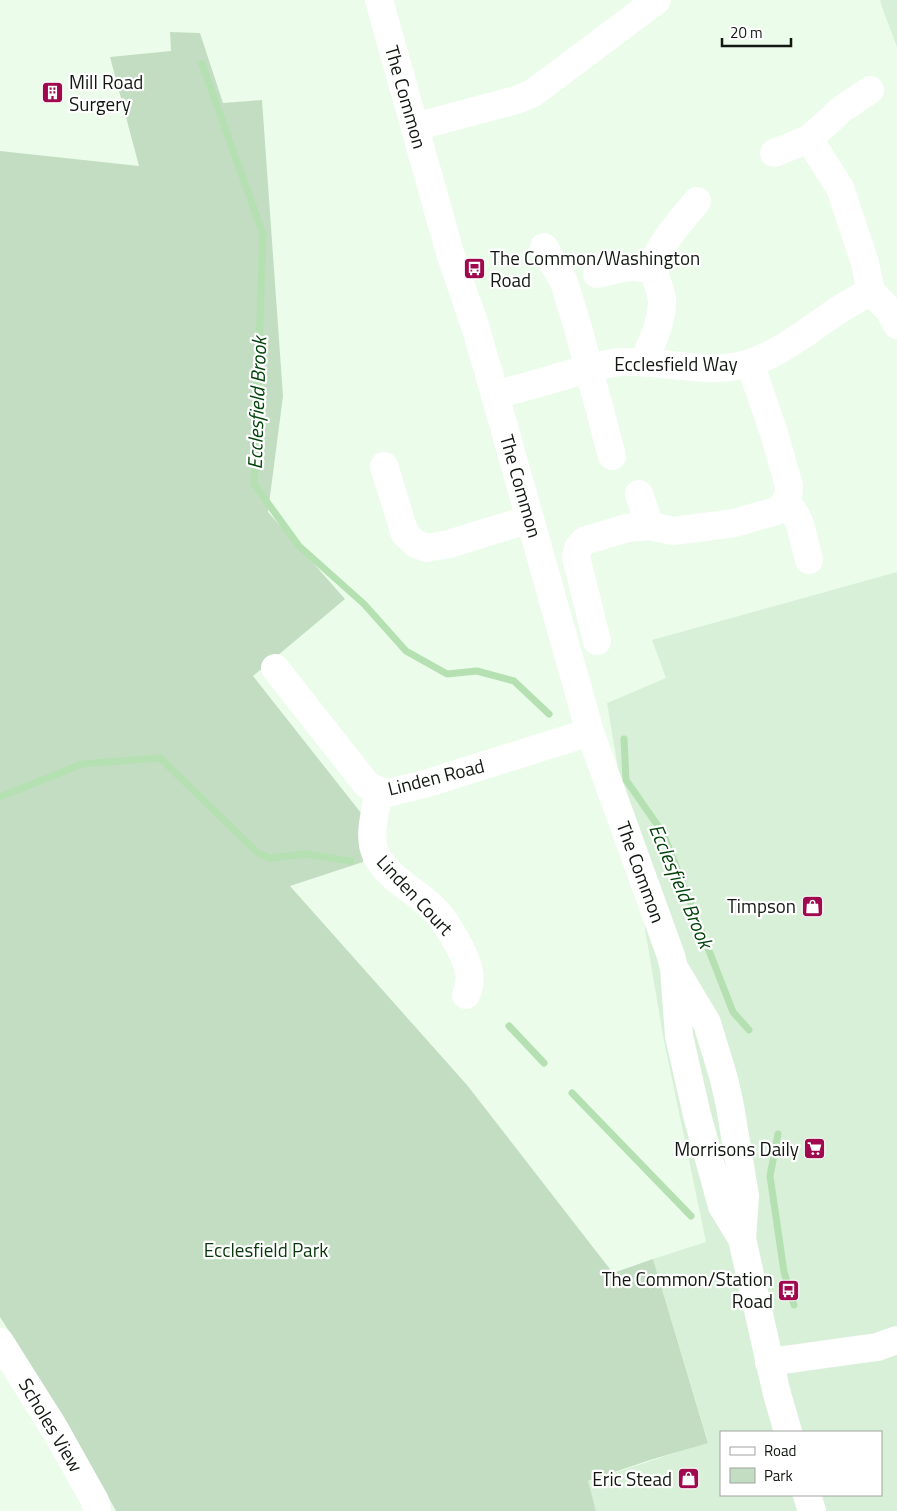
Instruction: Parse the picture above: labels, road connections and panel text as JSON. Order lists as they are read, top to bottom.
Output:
{
  "streets": {
    "street": [
      "The Common",
      "Ecclesfield Way",
      "Linden Road",
      "Linden Court",
      "Scholes View"
    ]
  },
  "crossings": [
    ["The Common", "Ecclesfield Way"],
    ["The Common", "Linden Road"],
    ["Linden Road", "Linden Court"]
  ],
  "water": ["Ecclesfield Brook"],
  "parks": ["Ecclesfield Park"],
  "places": {
    "building": ["Mill Road Surgery"],
    "bus stop": ["The Common/Washington Road", "The Common/Station Road"],
    "shop": ["Timpson", "Eric Stead"],
    "supermarket": ["Morrisons Daily"]
  },
  "legend": ["Road", "Park"],
  "scale_bar": "20 m"
}
